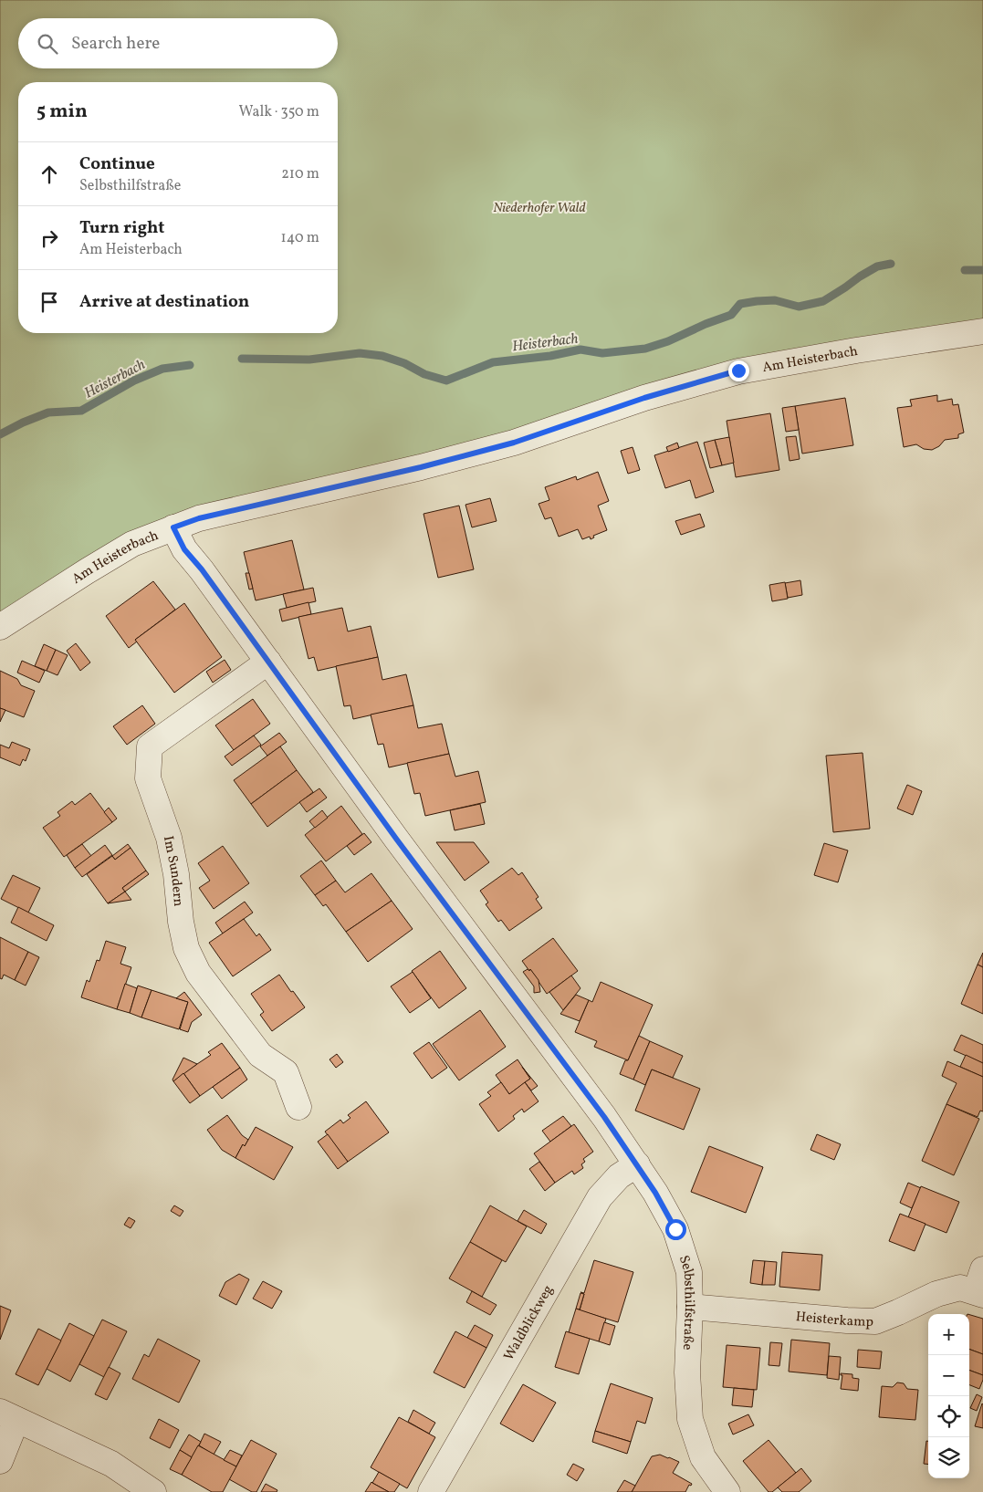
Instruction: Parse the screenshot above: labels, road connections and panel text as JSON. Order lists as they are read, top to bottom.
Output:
{
  "streets": {
    "street": [
      "Am Heisterbach",
      "Im Sundern",
      "Selbsthilfstraße",
      "Heisterkamp",
      "Waldblickweg"
    ]
  },
  "crossings": [
    ["Am Heisterbach", "Selbsthilfstraße"],
    ["Im Sundern", "Selbsthilfstraße"],
    ["Selbsthilfstraße", "Heisterkamp"],
    ["Selbsthilfstraße", "Waldblickweg"]
  ],
  "water": ["Heisterbach"],
  "parks": ["Niederhofer Wald"],
  "page": {
    "search": "Search here",
    "heading": ["5 min", "Walk · 350 m"],
    "list": [
      ["Continue", "Selbsthilfstraße", "210 m"],
      ["Turn right", "Am Heisterbach", "140 m"],
      "Arrive at destination"
    ],
    "map_buttons": ["+", "−"]
  }
}
